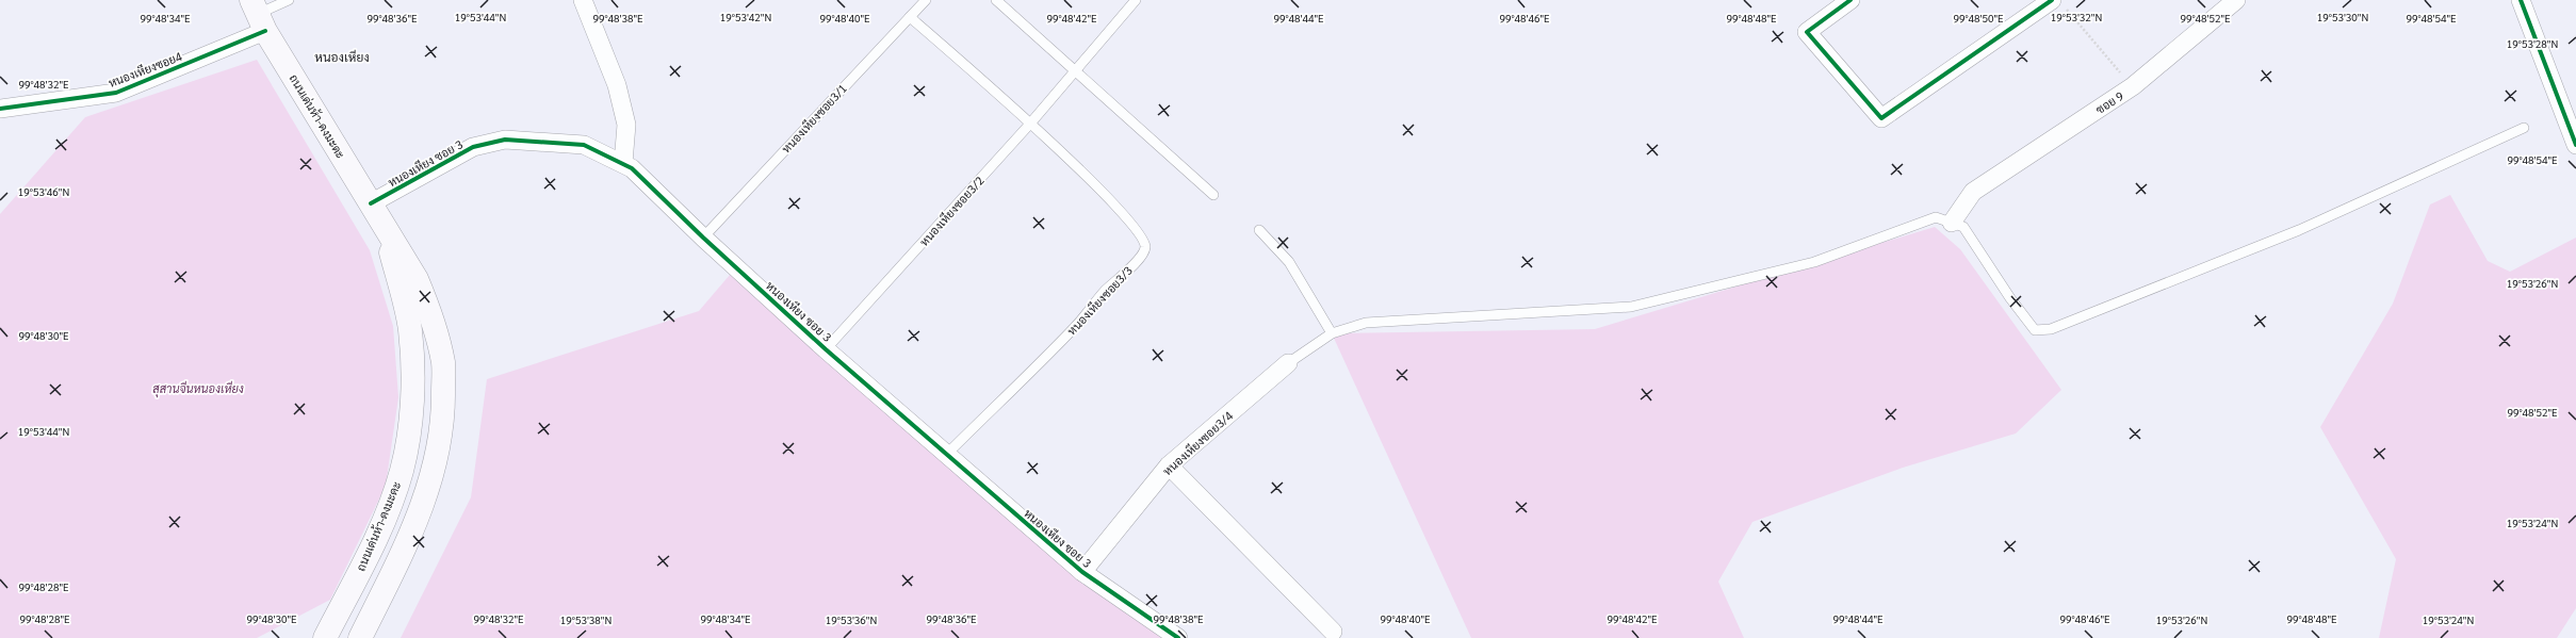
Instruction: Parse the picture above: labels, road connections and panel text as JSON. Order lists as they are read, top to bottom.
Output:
{
  "streets": {
    "main road": ["ถนนเด่นห้า-ดงมะดะ"],
    "street": [
      "หนองเหียงซอย4",
      "ซอย 9",
      "หนองเหียง ซอย 3",
      "หนองเหียงซอย3/4"
    ],
    "lane": ["หนองเหียงซอย3/1", "หนองเหียงซอย3/2", "หนองเหียงซอย3/3"]
  },
  "crossings": [
    ["หนองเหียงซอย4", "ถนนเด่นห้า-ดงมะดะ"],
    ["ถนนเด่นห้า-ดงมะดะ", "หนองเหียง ซอย 3"],
    ["หนองเหียงซอย3/1", "หนองเหียง ซอย 3"],
    ["หนองเหียง ซอย 3", "หนองเหียงซอย3/2"],
    ["หนองเหียง ซอย 3", "หนองเหียงซอย3/3"],
    ["หนองเหียง ซอย 3", "หนองเหียงซอย3/4"],
    ["หนองเหียงซอย3/2", "หนองเหียงซอย3/3"]
  ],
  "districts": ["หนองเหียง"],
  "parks": ["สุสานจีนหนองเหียง"],
  "coordinates": [
    "19°53'44\"N",
    "19°53'42\"N",
    "19°53'32\"N",
    "19°53'30\"N",
    "99°48'34\"E",
    "99°48'38\"E",
    "99°48'42\"E",
    "99°48'44\"E",
    "99°48'46\"E",
    "99°48'48\"E",
    "99°48'54\"E",
    "99°48'36\"E",
    "99°48'40\"E",
    "99°48'50\"E",
    "99°48'52\"E",
    "19°53'28\"N",
    "99°48'32\"E",
    "19°53'46\"N",
    "19°53'26\"N",
    "99°48'30\"E",
    "19°53'24\"N",
    "99°48'28\"E",
    "19°53'38\"N",
    "19°53'36\"N"
  ]
}
